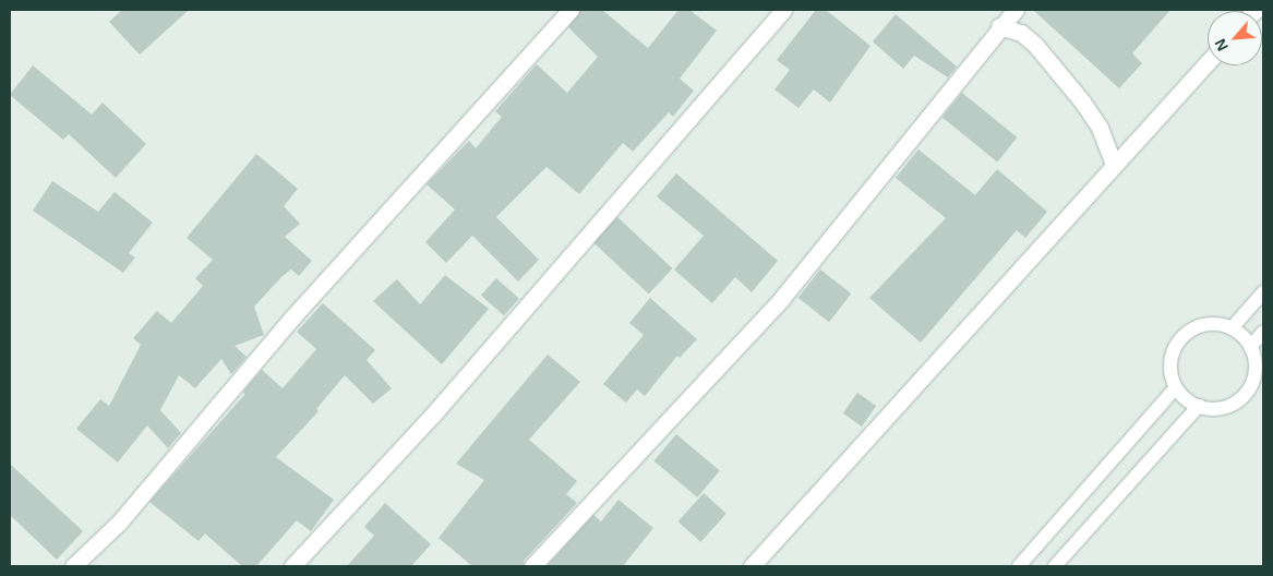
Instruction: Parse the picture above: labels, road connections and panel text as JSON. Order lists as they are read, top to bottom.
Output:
{
  "north": "bottom left"
}
